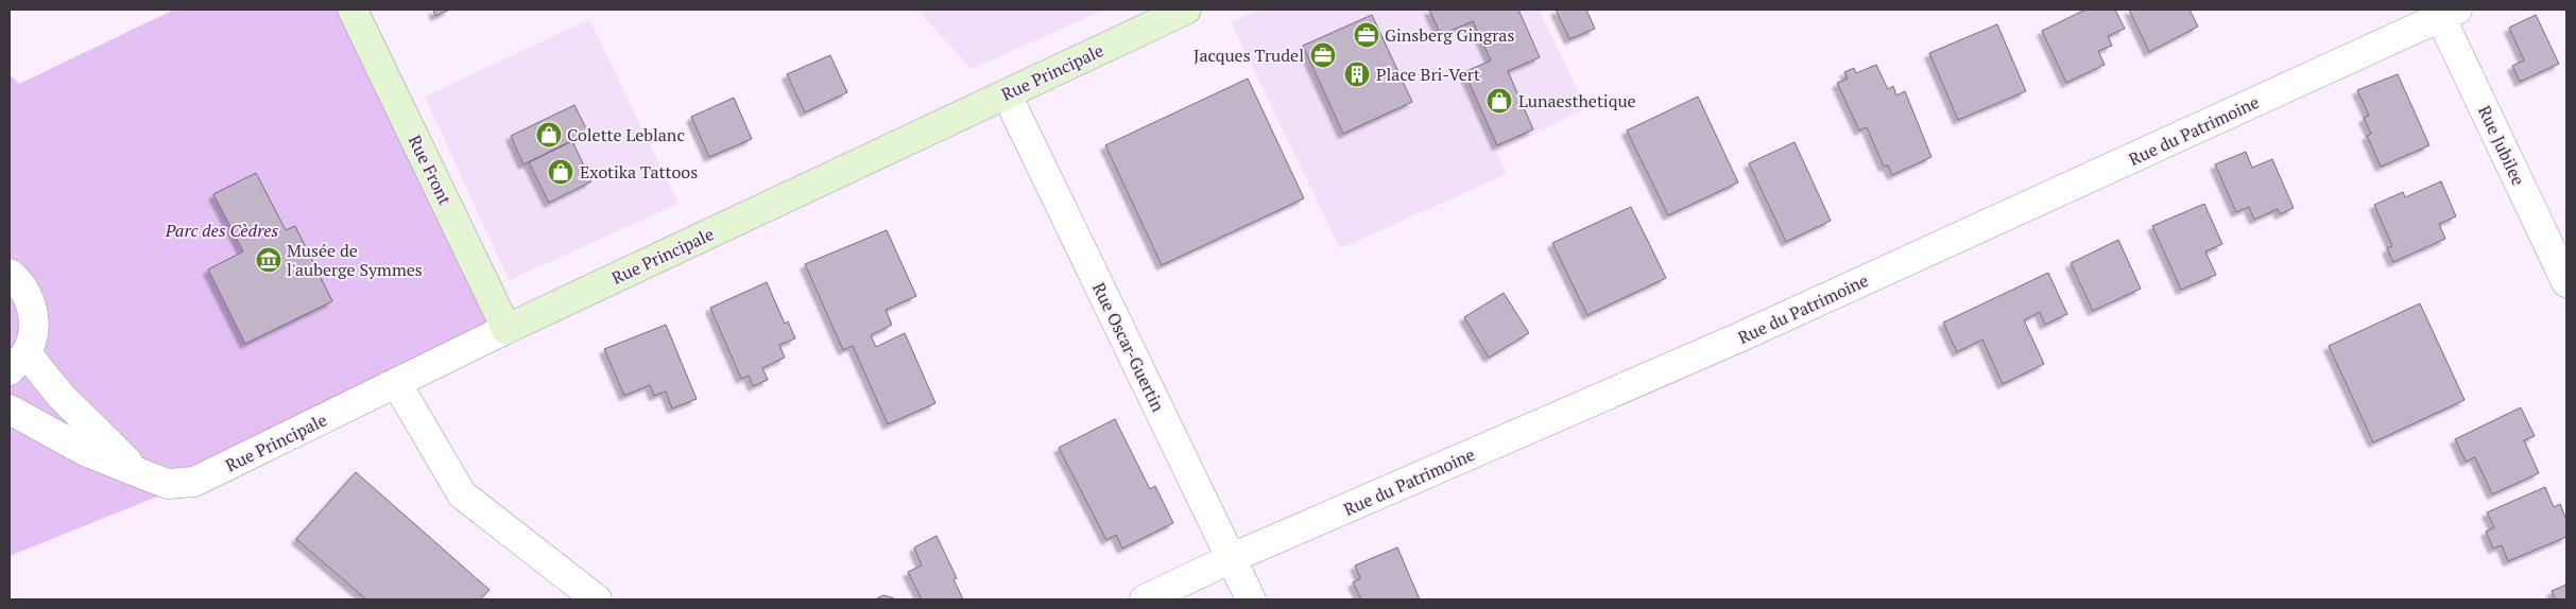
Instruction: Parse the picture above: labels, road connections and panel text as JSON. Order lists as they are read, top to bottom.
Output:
{
  "streets": {
    "street": [
      "Rue Principale",
      "Rue du Patrimoine",
      "Rue Jubilee",
      "Rue Front",
      "Rue Oscar-Guertin"
    ]
  },
  "crossings": [
    ["Rue Principale", "Rue Front"],
    ["Rue Principale", "Rue Oscar-Guertin"],
    ["Rue du Patrimoine", "Rue Jubilee"],
    ["Rue du Patrimoine", "Rue Oscar-Guertin"]
  ],
  "parks": ["Parc des Cèdres"],
  "places": {
    "office": ["Ginsberg Gingras", "Jacques Trudel"],
    "building": ["Place Bri-Vert"],
    "shop": ["Lunaesthetique", "Colette Leblanc", "Exotika Tattoos"],
    "museum": ["Musée de l'auberge Symmes"]
  }
}
